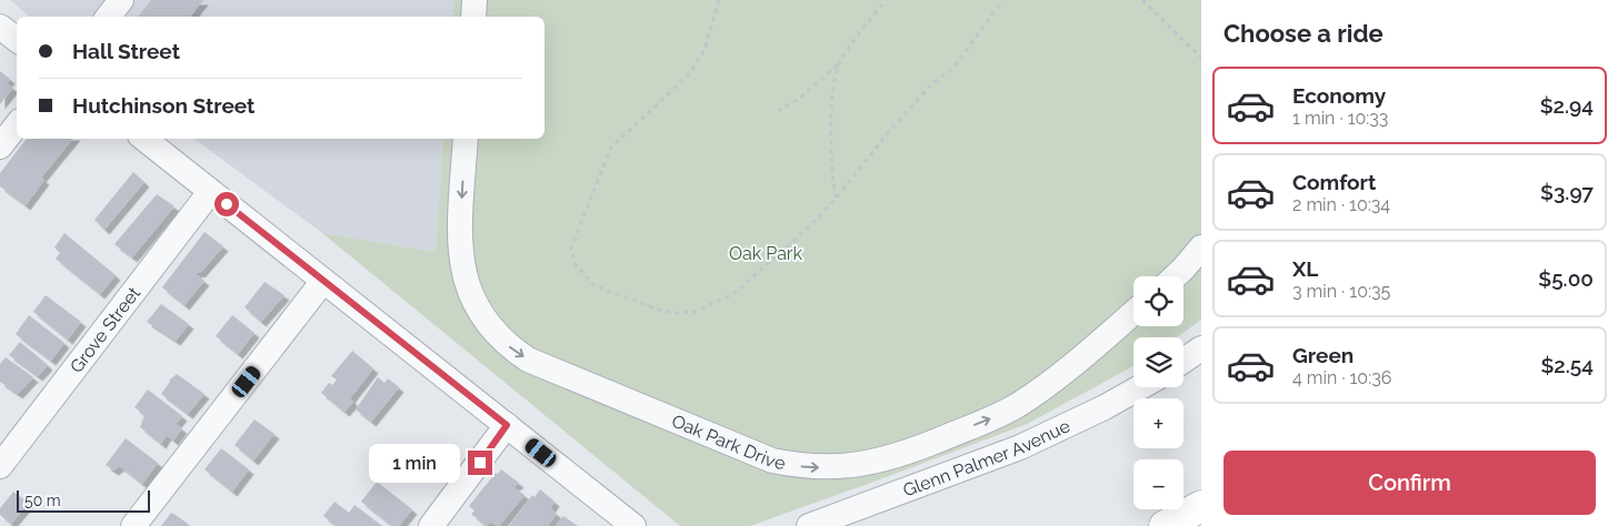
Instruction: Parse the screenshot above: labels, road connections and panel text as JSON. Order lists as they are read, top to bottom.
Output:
{
  "streets": {
    "street": ["Grove Street", "Oak Park Drive", "Glenn Palmer Avenue"]
  },
  "parks": ["Oak Park"],
  "scale_bar": "50 m",
  "page": {
    "heading": "Choose a ride",
    "banner": ["Hall Street", "Hutchinson Street"],
    "list": [
      {
        "name": "Economy",
        "note": "1 min · 10:33",
        "value": "$2.94"
      },
      {
        "name": "Comfort",
        "note": "2 min · 10:34",
        "value": "$3.97"
      },
      {
        "name": "XL",
        "note": "3 min · 10:35",
        "value": "$5.00"
      },
      {
        "name": "Green",
        "note": "4 min · 10:36",
        "value": "$2.54"
      }
    ],
    "map_buttons": ["+", "−"],
    "buttons": "Confirm",
    "bubble": "1 min",
    "scale": "50 m"
  }
}
